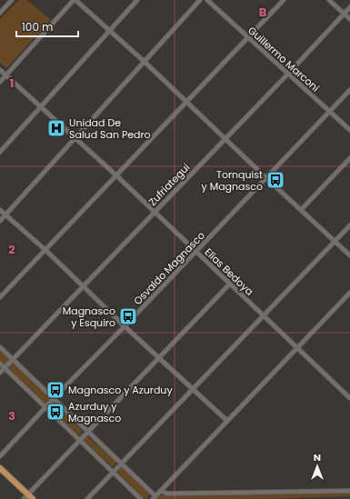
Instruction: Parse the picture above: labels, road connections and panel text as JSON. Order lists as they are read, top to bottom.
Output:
{
  "streets": {
    "street": [
      "Guillermo Marconi",
      "Zufriategui",
      "Osvaldo Magnasco",
      "Elías Bedoya"
    ]
  },
  "crossings": [
    ["Guillermo Marconi", "Zufriategui"],
    ["Guillermo Marconi", "Osvaldo Magnasco"],
    ["Zufriategui", "Elías Bedoya"],
    ["Osvaldo Magnasco", "Elías Bedoya"]
  ],
  "places": {
    "hospital": ["Unidad De Salud San Pedro"],
    "bus stop": [
      "Tornquist y Magnasco",
      "Magnasco y Esquiro",
      "Magnasco y Azurduy",
      "Azurduy y Magnasco"
    ]
  },
  "scale_bar": "100 m",
  "north": "top",
  "grid": {
    "columns": ["B"],
    "rows": ["1", "2", "3"]
  }
}
